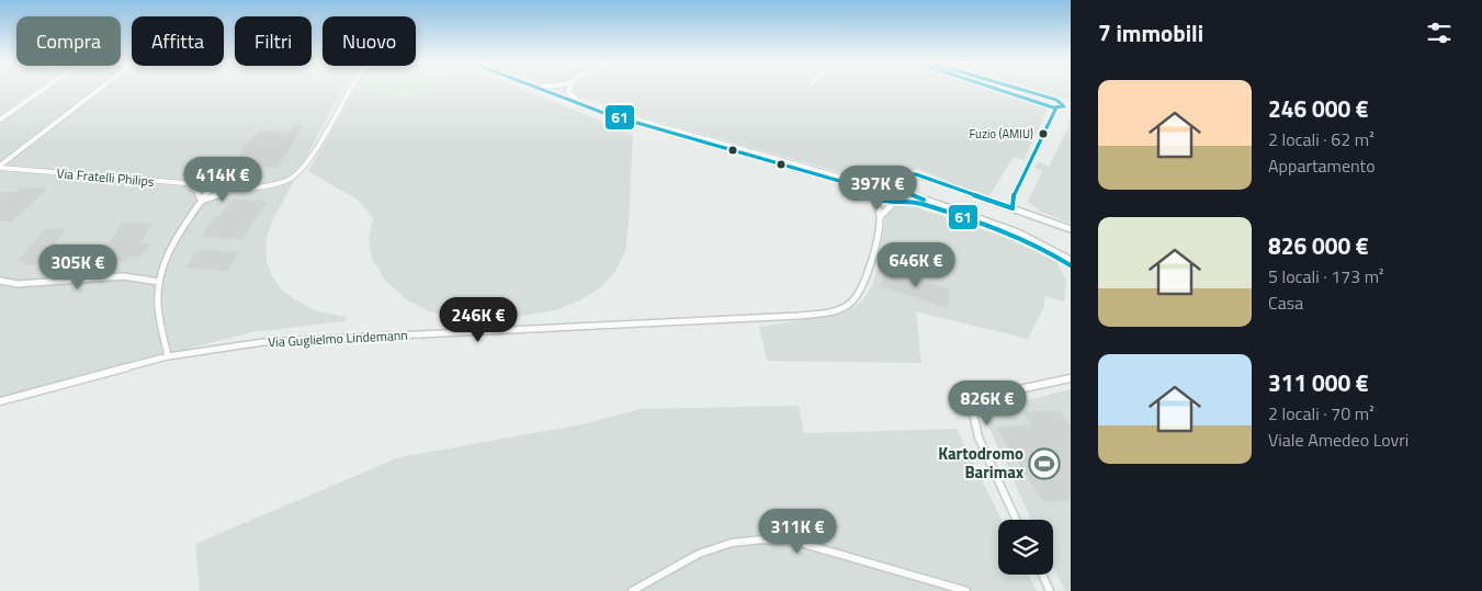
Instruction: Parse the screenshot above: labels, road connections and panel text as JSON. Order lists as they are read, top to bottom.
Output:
{
  "streets": {
    "street": ["Via Fratelli Philips", "Via Guglielmo Lindemann"]
  },
  "places": {
    "other": ["Fuzio (AMIU)"],
    "sports": ["Kartodromo Barimax"]
  },
  "lines": ["transit line 61"],
  "page": {
    "heading": "7 immobili",
    "chip": [
      "Compra",
      "Affitta",
      "Filtri",
      "Nuovo"
    ],
    "list": [
      {
        "name": "246 000 €",
        "note": "2 locali · 62 m² · Appartamento"
      },
      {
        "name": "826 000 €",
        "note": "5 locali · 173 m² · Casa"
      },
      {
        "name": "311 000 €",
        "note": "2 locali · 70 m² · Viale Amedeo Lovri"
      }
    ],
    "price": [
      "414K €",
      "397K €",
      "646K €",
      "305K €",
      "246K €",
      "826K €",
      "311K €"
    ]
  }
}
